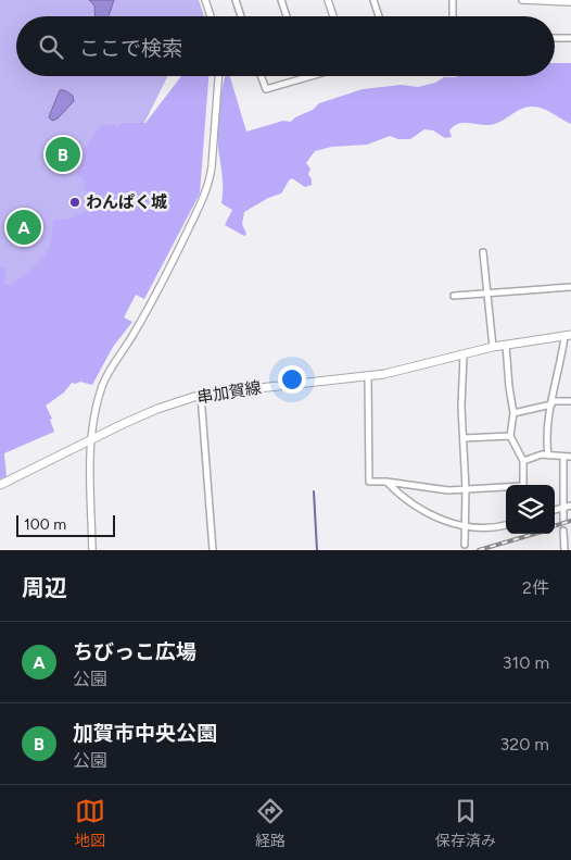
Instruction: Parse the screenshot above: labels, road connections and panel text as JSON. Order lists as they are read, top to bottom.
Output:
{
  "streets": {
    "main road": ["串加賀線"]
  },
  "places": ["わんぱく城"],
  "scale_bar": "100 m",
  "page": {
    "search": "ここで検索",
    "pins": ["B", "A"],
    "scale": "100 m",
    "heading": ["周辺", "2件"],
    "list": [
      {
        "mark": "A",
        "name": "ちびっこ広場",
        "note": "公園",
        "value": "310 m"
      },
      {
        "mark": "B",
        "name": "加賀市中央公園",
        "note": "公園",
        "value": "320 m"
      }
    ],
    "nav": ["地図", "経路", "保存済み"]
  }
}
